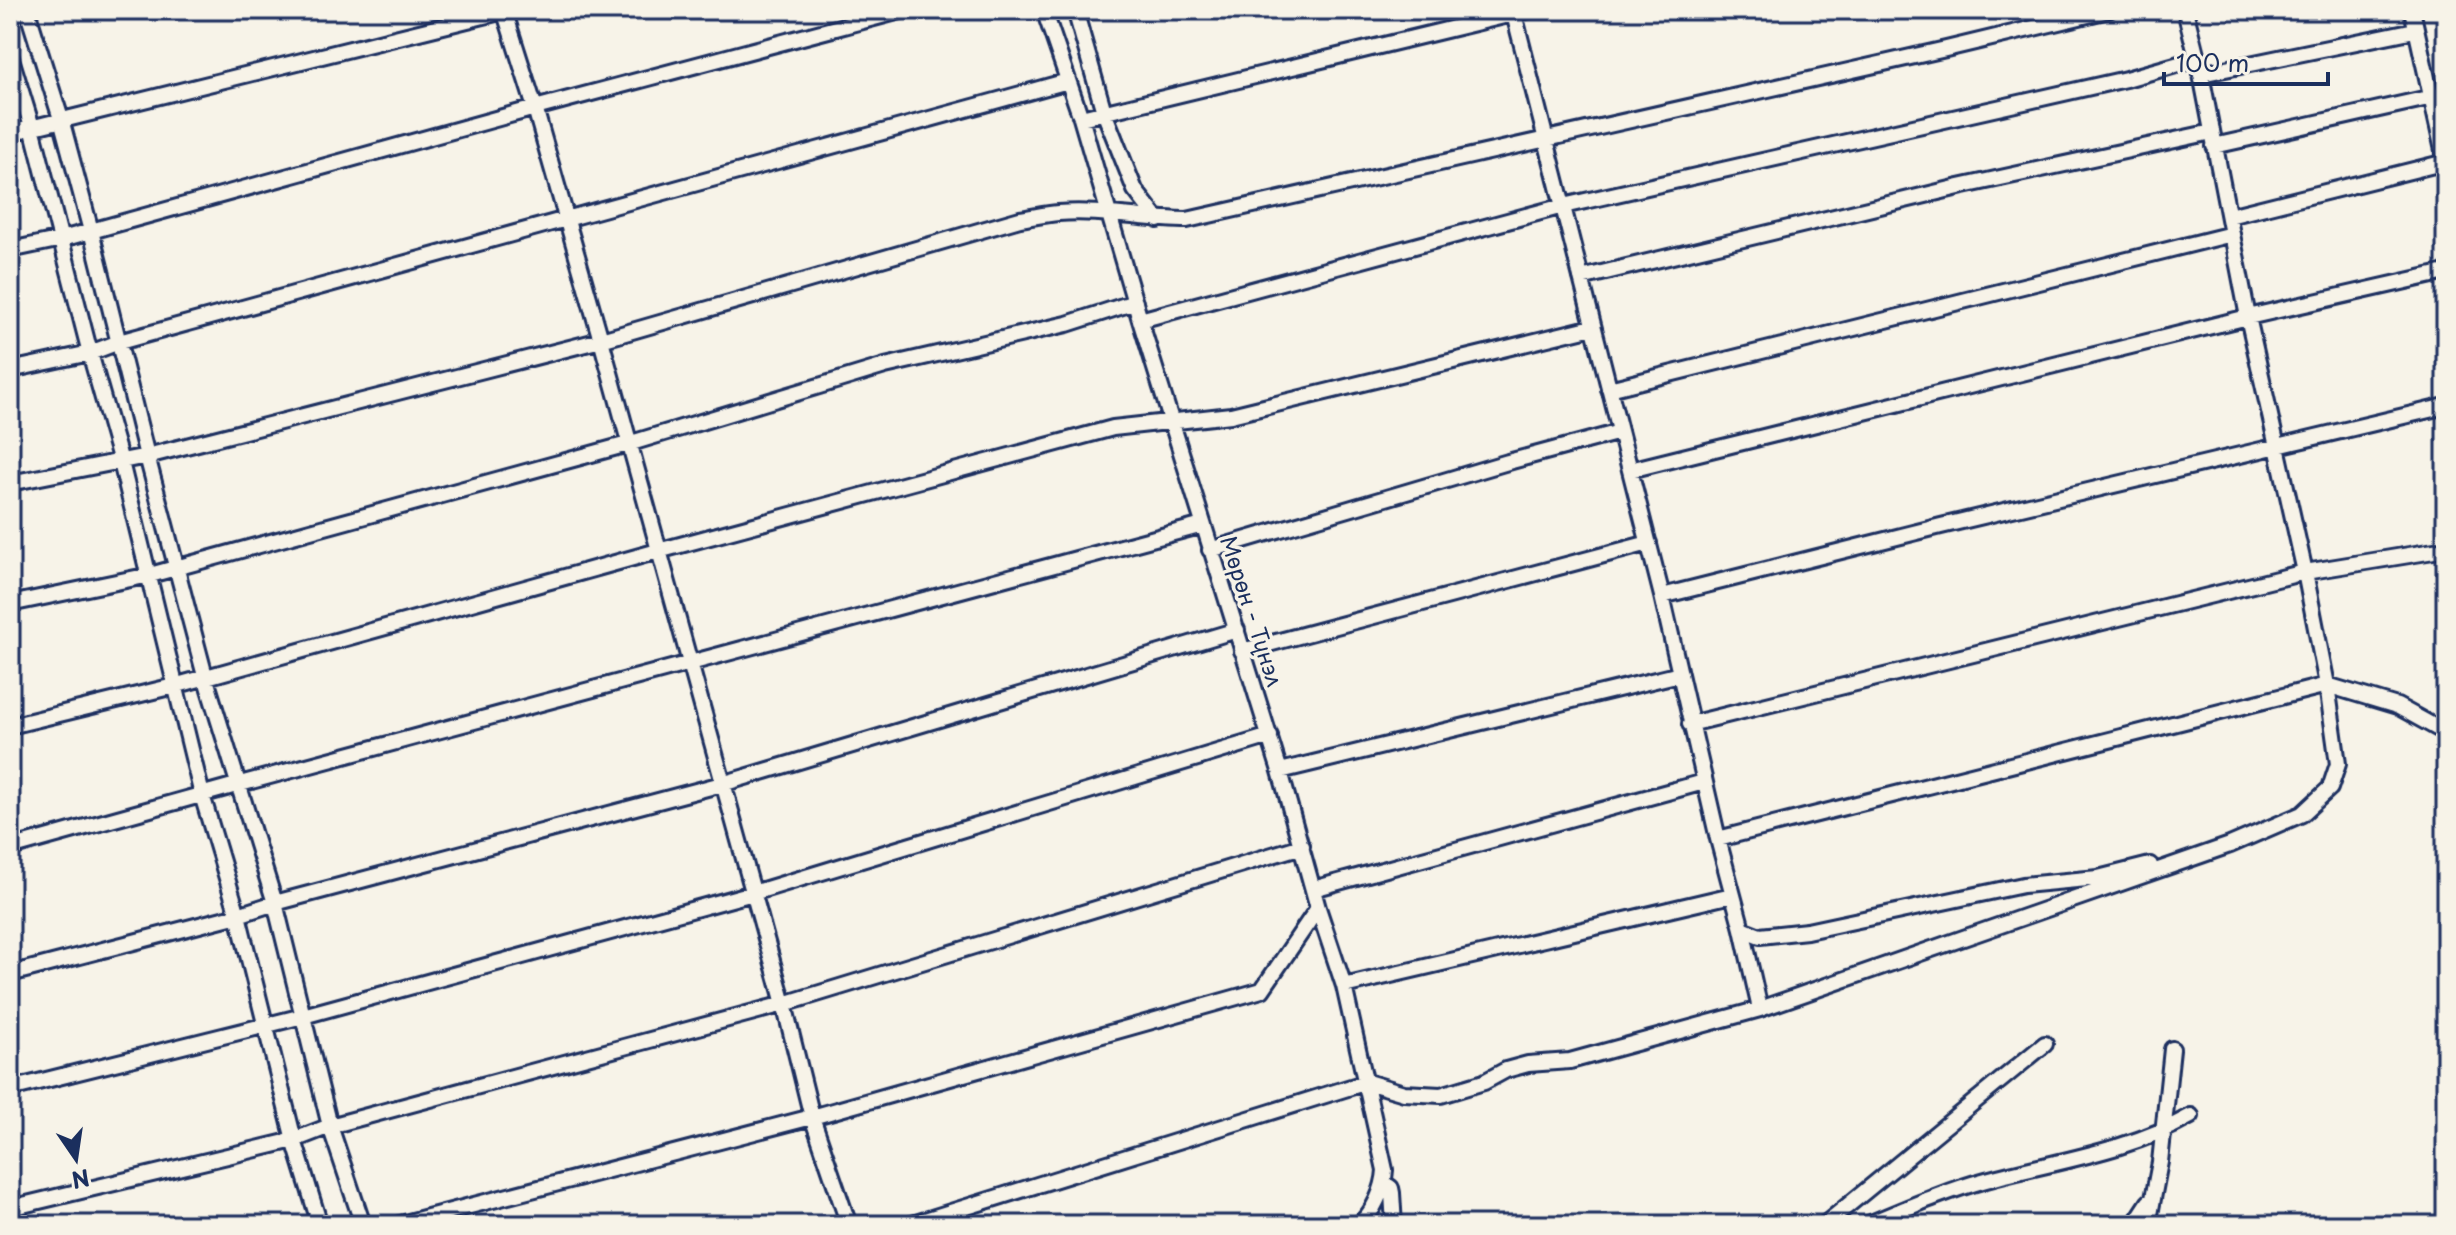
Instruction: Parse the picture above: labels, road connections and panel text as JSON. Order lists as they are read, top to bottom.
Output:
{
  "streets": {
    "street": ["Мөрөн - Түнэл"]
  },
  "scale_bar": "100 m",
  "north": "bottom"
}
